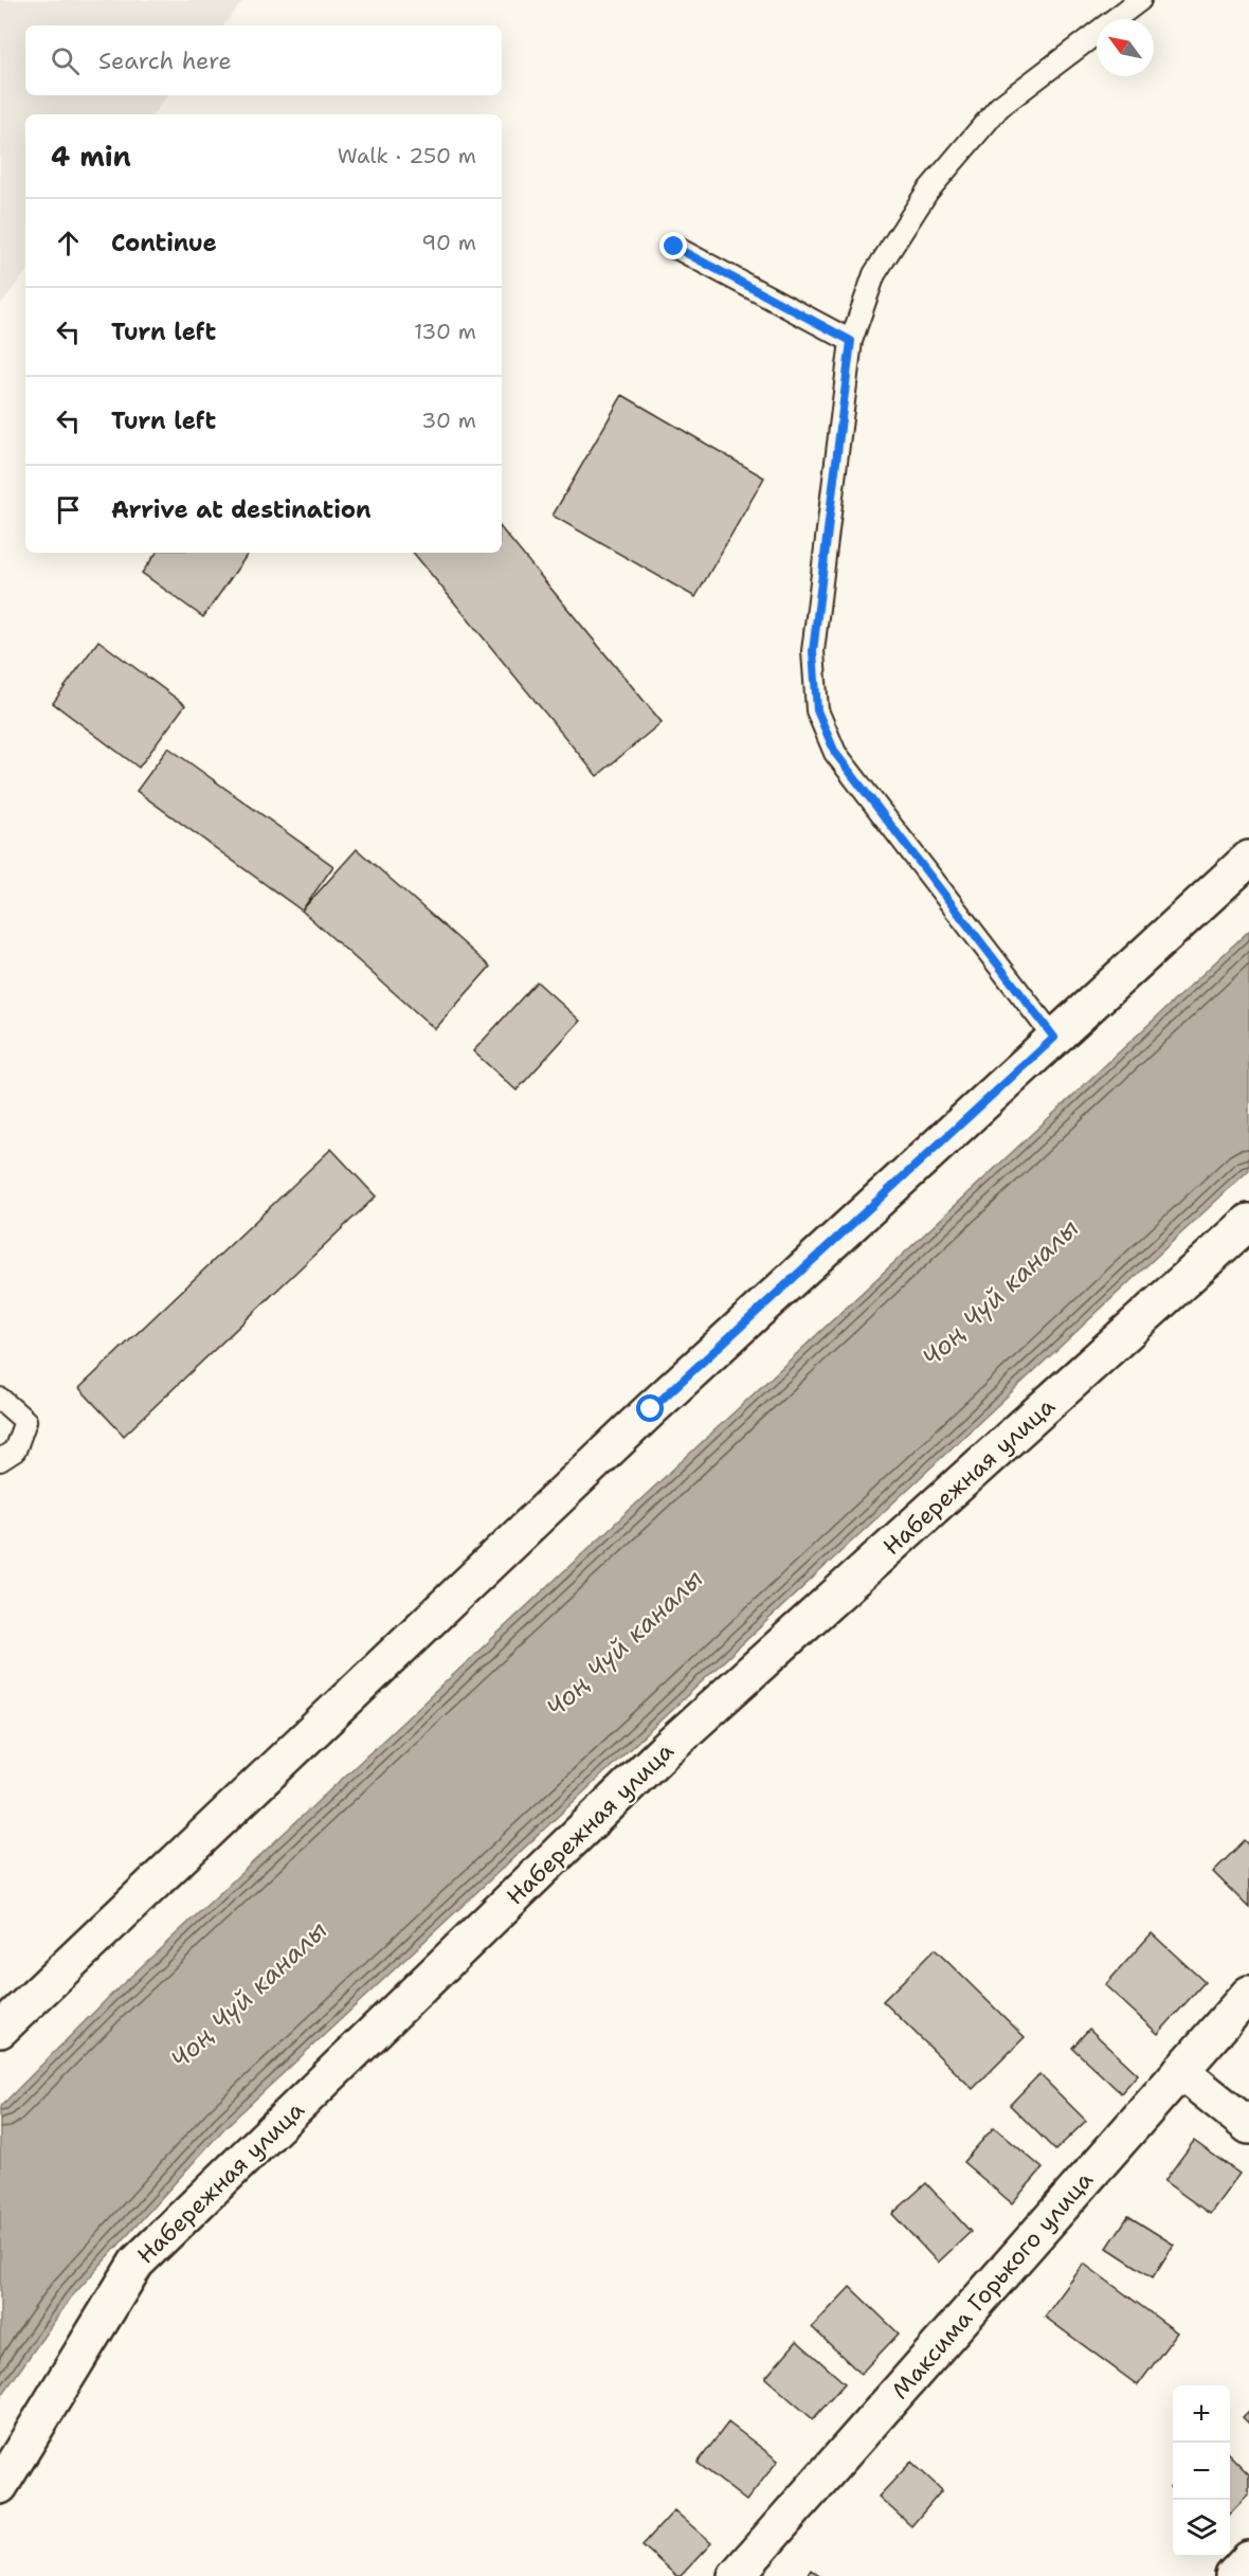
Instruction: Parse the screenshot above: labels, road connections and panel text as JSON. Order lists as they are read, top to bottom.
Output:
{
  "streets": {
    "street": ["Набережная улица", "Максима Горького улица"]
  },
  "water": ["Чоң Чүй каналы"],
  "north": "top left",
  "page": {
    "search": "Search here",
    "heading": ["4 min", "Walk · 250 m"],
    "list": [
      ["Continue", "90 m"],
      ["Turn left", "130 m"],
      ["Turn left", "30 m"],
      "Arrive at destination"
    ],
    "map_buttons": ["+", "−"]
  }
}
